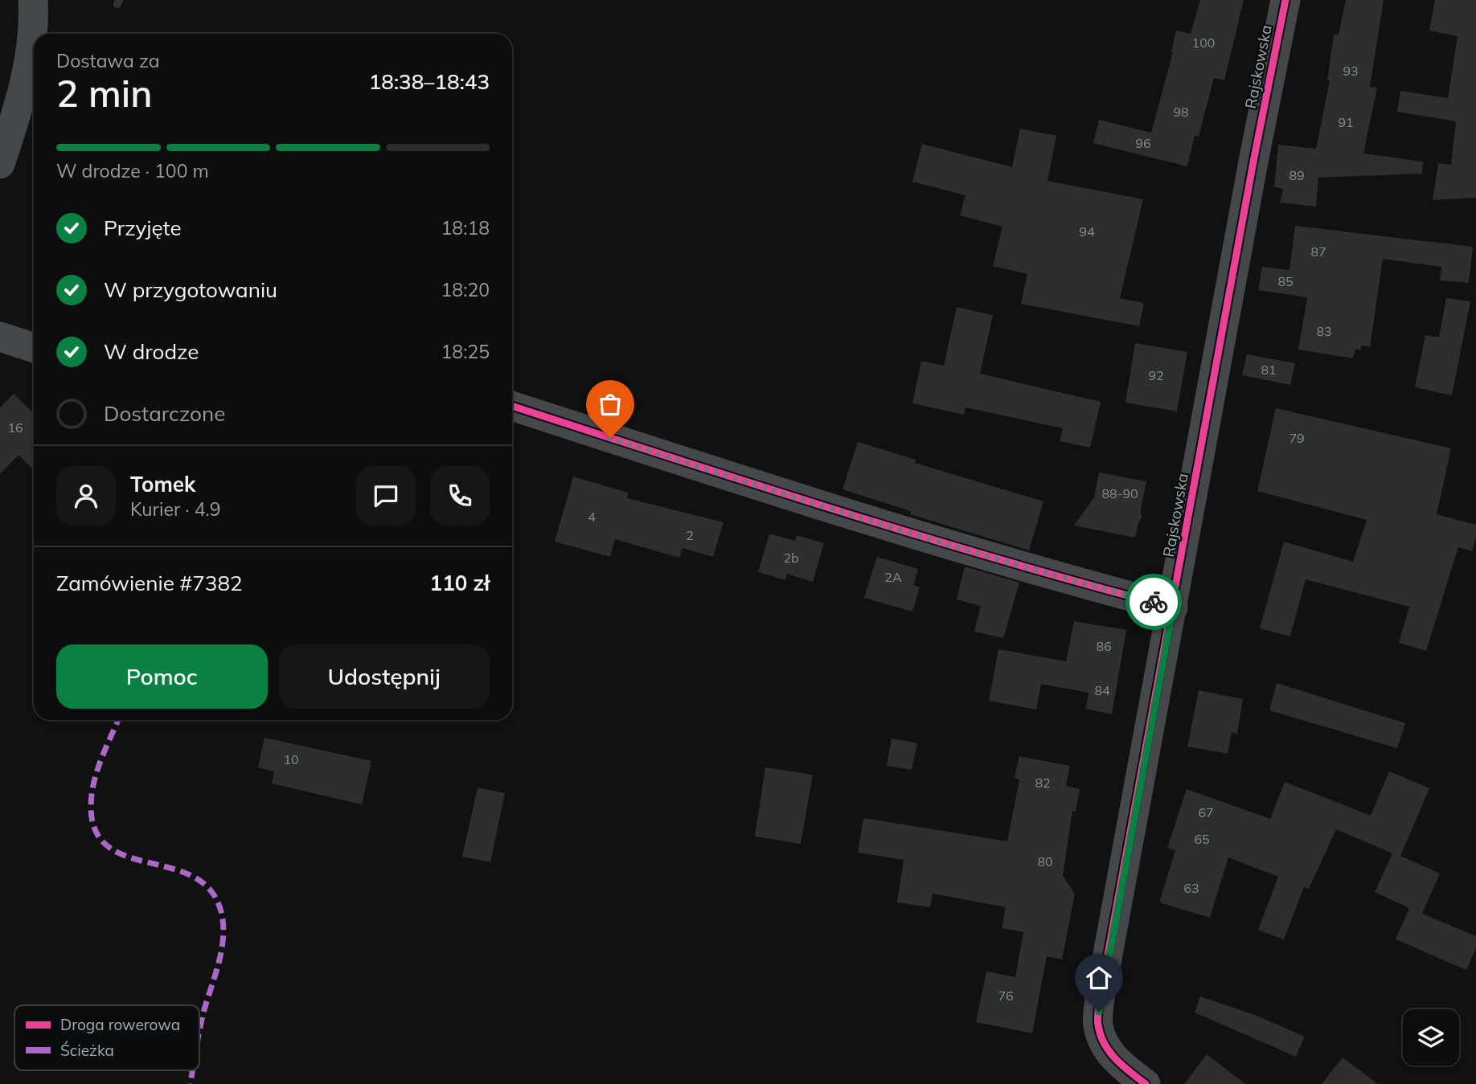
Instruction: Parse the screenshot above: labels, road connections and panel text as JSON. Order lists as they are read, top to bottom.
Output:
{
  "streets": {
    "street": ["Rajskowska"]
  },
  "house_numbers": [
    "100",
    "93",
    "98",
    "91",
    "96",
    "89",
    "94",
    "87",
    "85",
    "83",
    "81",
    "92",
    "16",
    "79",
    "88-90",
    "4",
    "2",
    "2b",
    "2A",
    "86",
    "84",
    "10",
    "82",
    "67",
    "65",
    "80",
    "63",
    "76"
  ],
  "legend": ["Droga rowerowa", "Ścieżka"],
  "page": {
    "heading": ["2 min", "Dostawa za", "18:38–18:43"],
    "panel": [
      "Tomek",
      "Kurier · 4.9",
      "Zamówienie #7382",
      "110 zł"
    ],
    "bar": "W drodze · 100 m",
    "list": [
      ["Przyjęte", "18:18"],
      ["W przygotowaniu", "18:20"],
      ["W drodze", "18:25"],
      "Dostarczone"
    ],
    "buttons": ["Pomoc", "Udostępnij"]
  }
}
